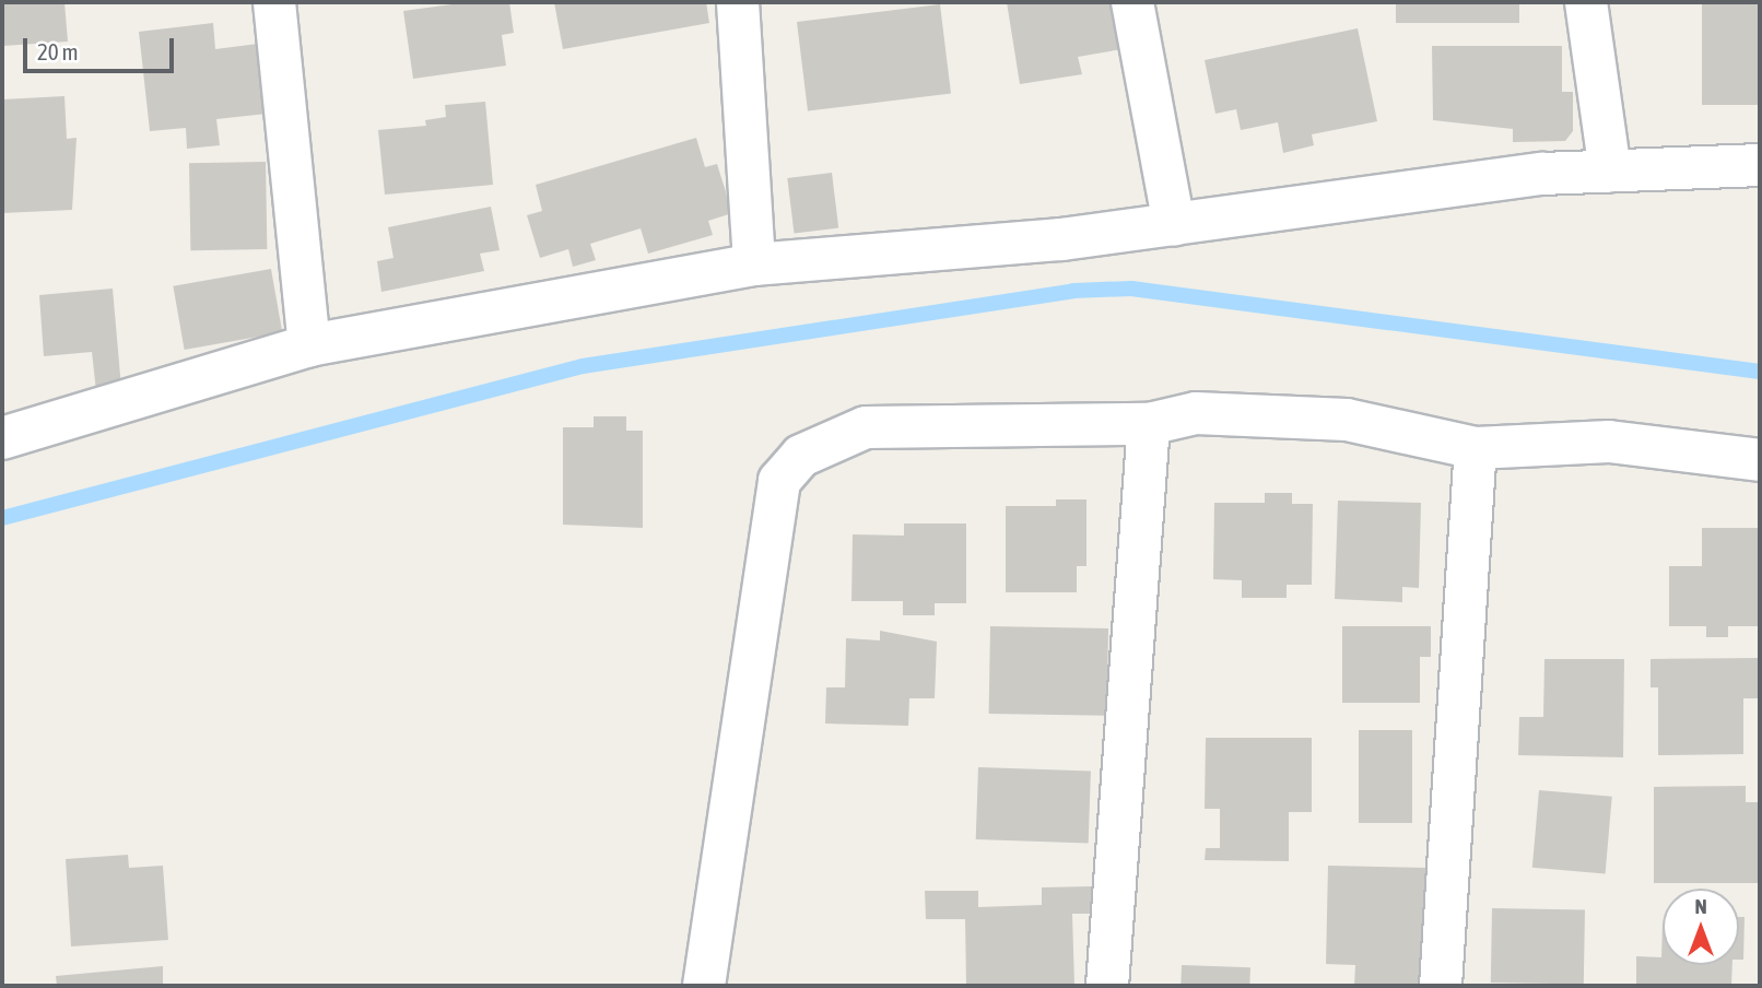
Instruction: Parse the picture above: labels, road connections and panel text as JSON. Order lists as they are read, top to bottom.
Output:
{
  "scale_bar": "20 m",
  "north": "top"
}
